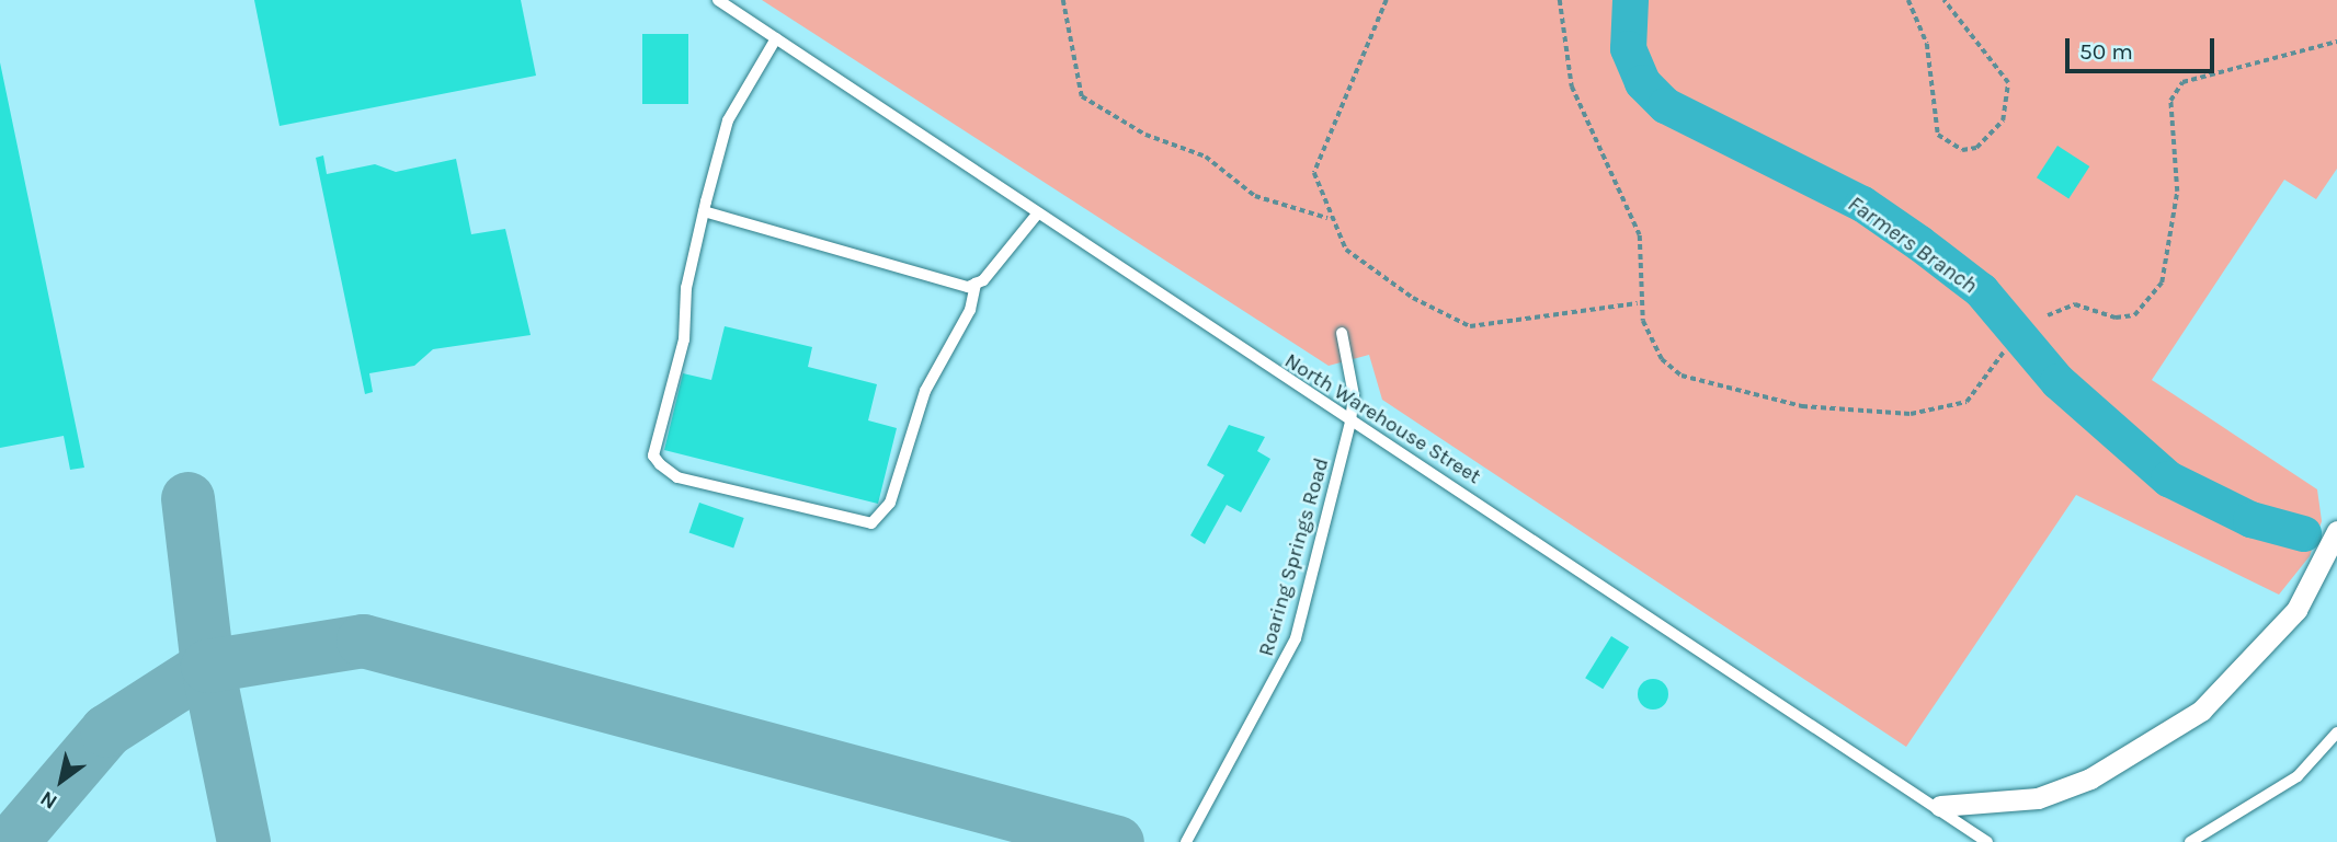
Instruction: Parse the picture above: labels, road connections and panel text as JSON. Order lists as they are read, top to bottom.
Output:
{
  "streets": {
    "lane": ["North Warehouse Street", "Roaring Springs Road"]
  },
  "crossings": [
    ["North Warehouse Street", "Roaring Springs Road"]
  ],
  "water": ["Farmers Branch"],
  "scale_bar": "50 m",
  "north": "bottom left"
}
